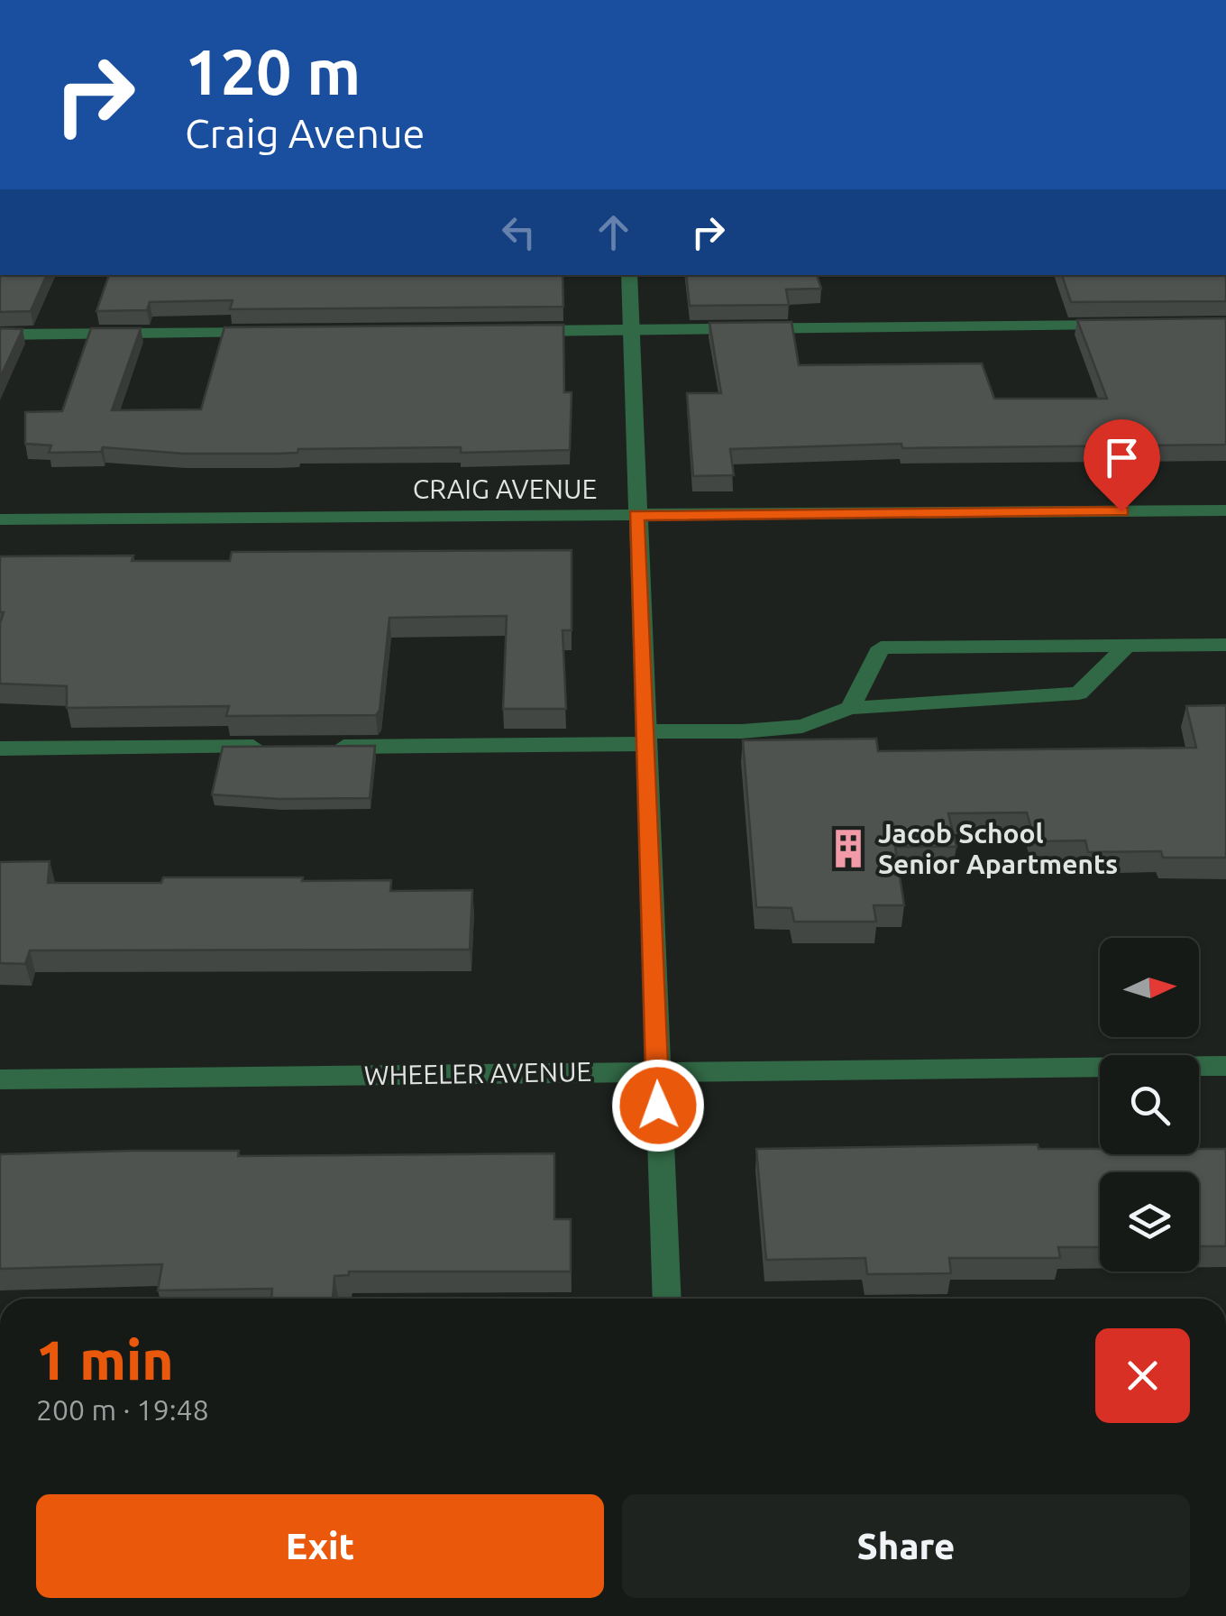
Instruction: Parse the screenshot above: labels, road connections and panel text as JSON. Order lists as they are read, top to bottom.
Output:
{
  "streets": {
    "street": ["CRAIG AVENUE", "WHEELER AVENUE"]
  },
  "places": {
    "building": ["Jacob School Senior Apartments"]
  },
  "north": "right",
  "page": {
    "turn": ["120 m", "Craig Avenue"],
    "heading": ["1 min", "200 m · 19:48"],
    "buttons": ["Exit", "Share"]
  }
}
